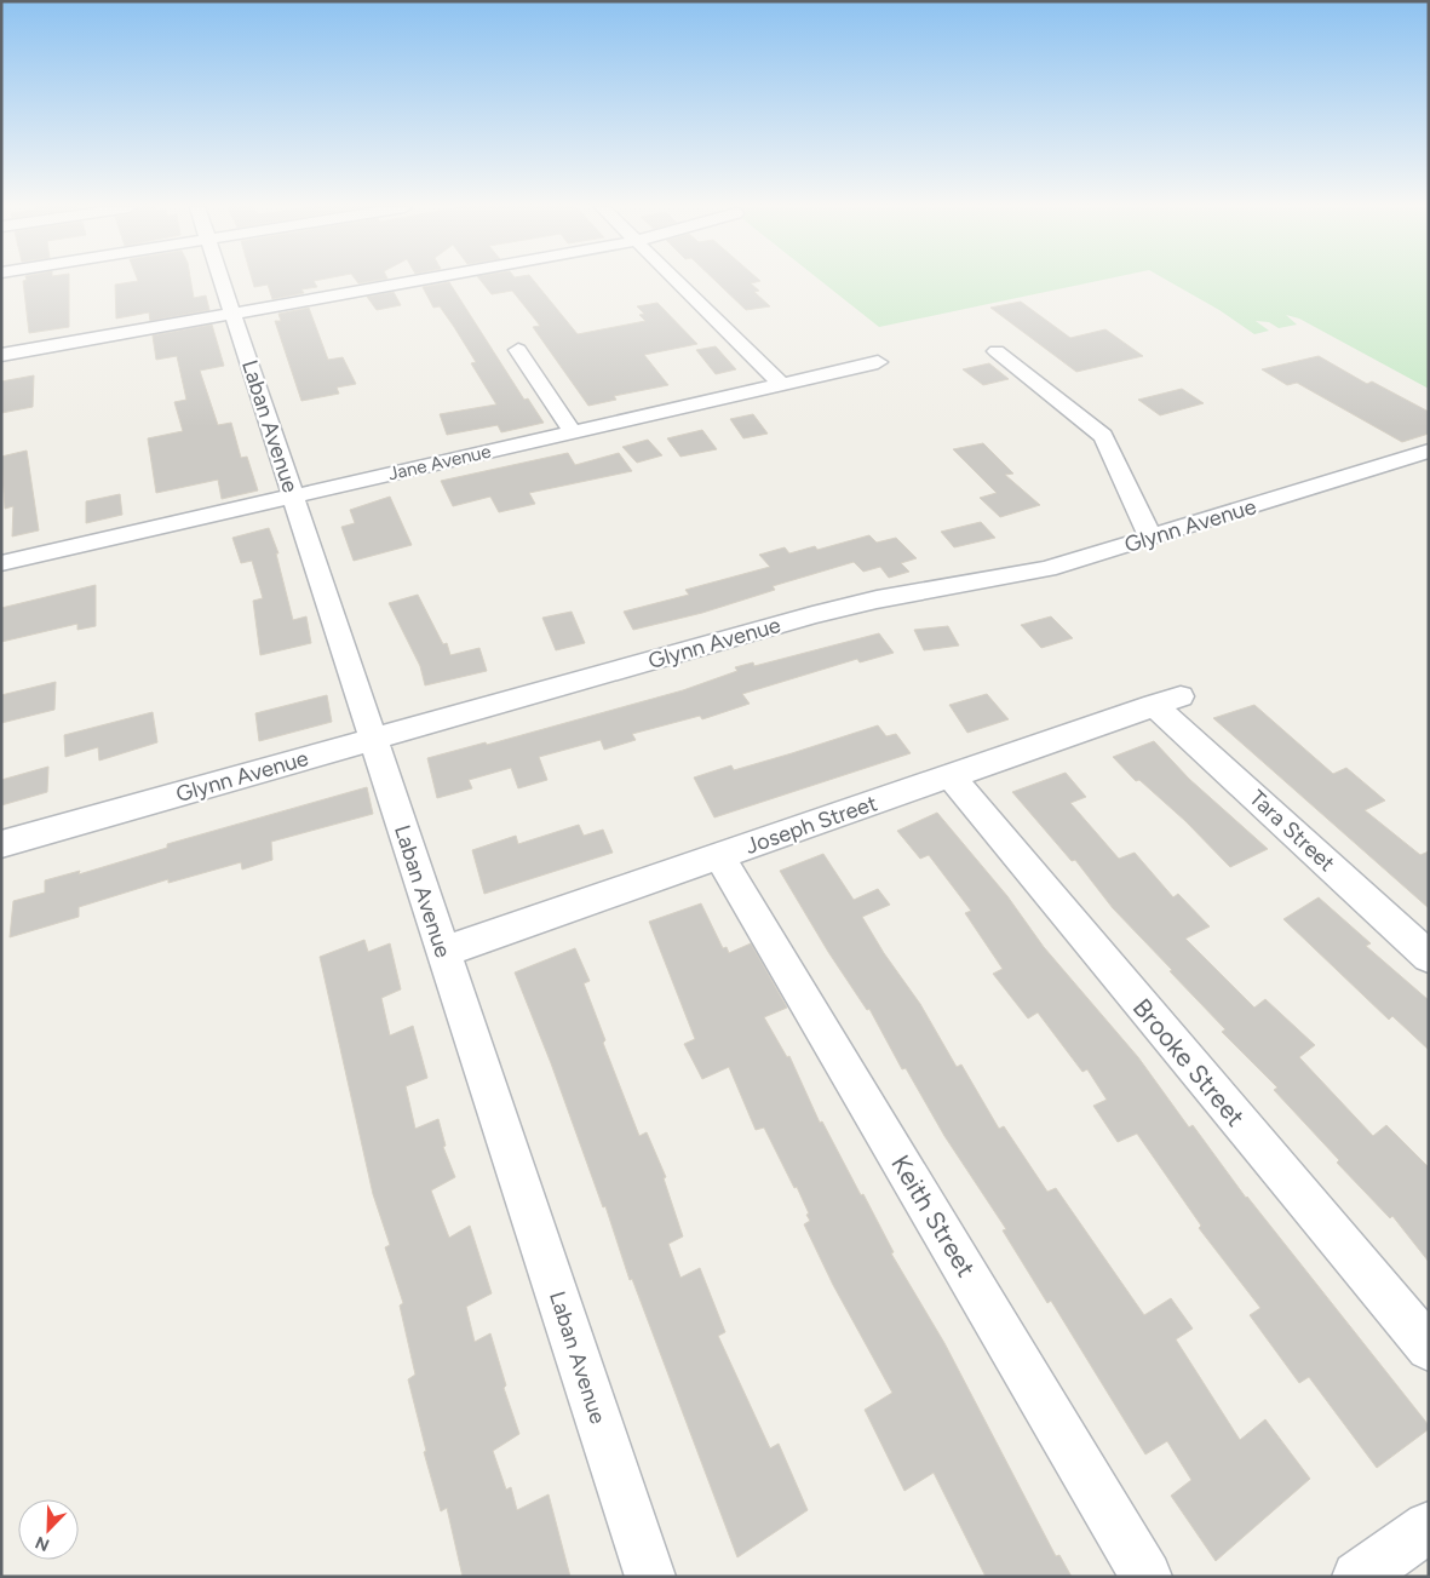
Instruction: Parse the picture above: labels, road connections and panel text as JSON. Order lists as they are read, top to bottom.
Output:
{
  "streets": {
    "street": [
      "Laban Avenue",
      "Jane Avenue",
      "Glynn Avenue",
      "Joseph Street",
      "Tara Street",
      "Brooke Street",
      "Keith Street"
    ]
  },
  "crossings": [
    ["Laban Avenue", "Jane Avenue"],
    ["Laban Avenue", "Glynn Avenue"],
    ["Laban Avenue", "Joseph Street"],
    ["Joseph Street", "Tara Street"],
    ["Joseph Street", "Brooke Street"],
    ["Joseph Street", "Keith Street"]
  ],
  "north": "bottom left"
}
